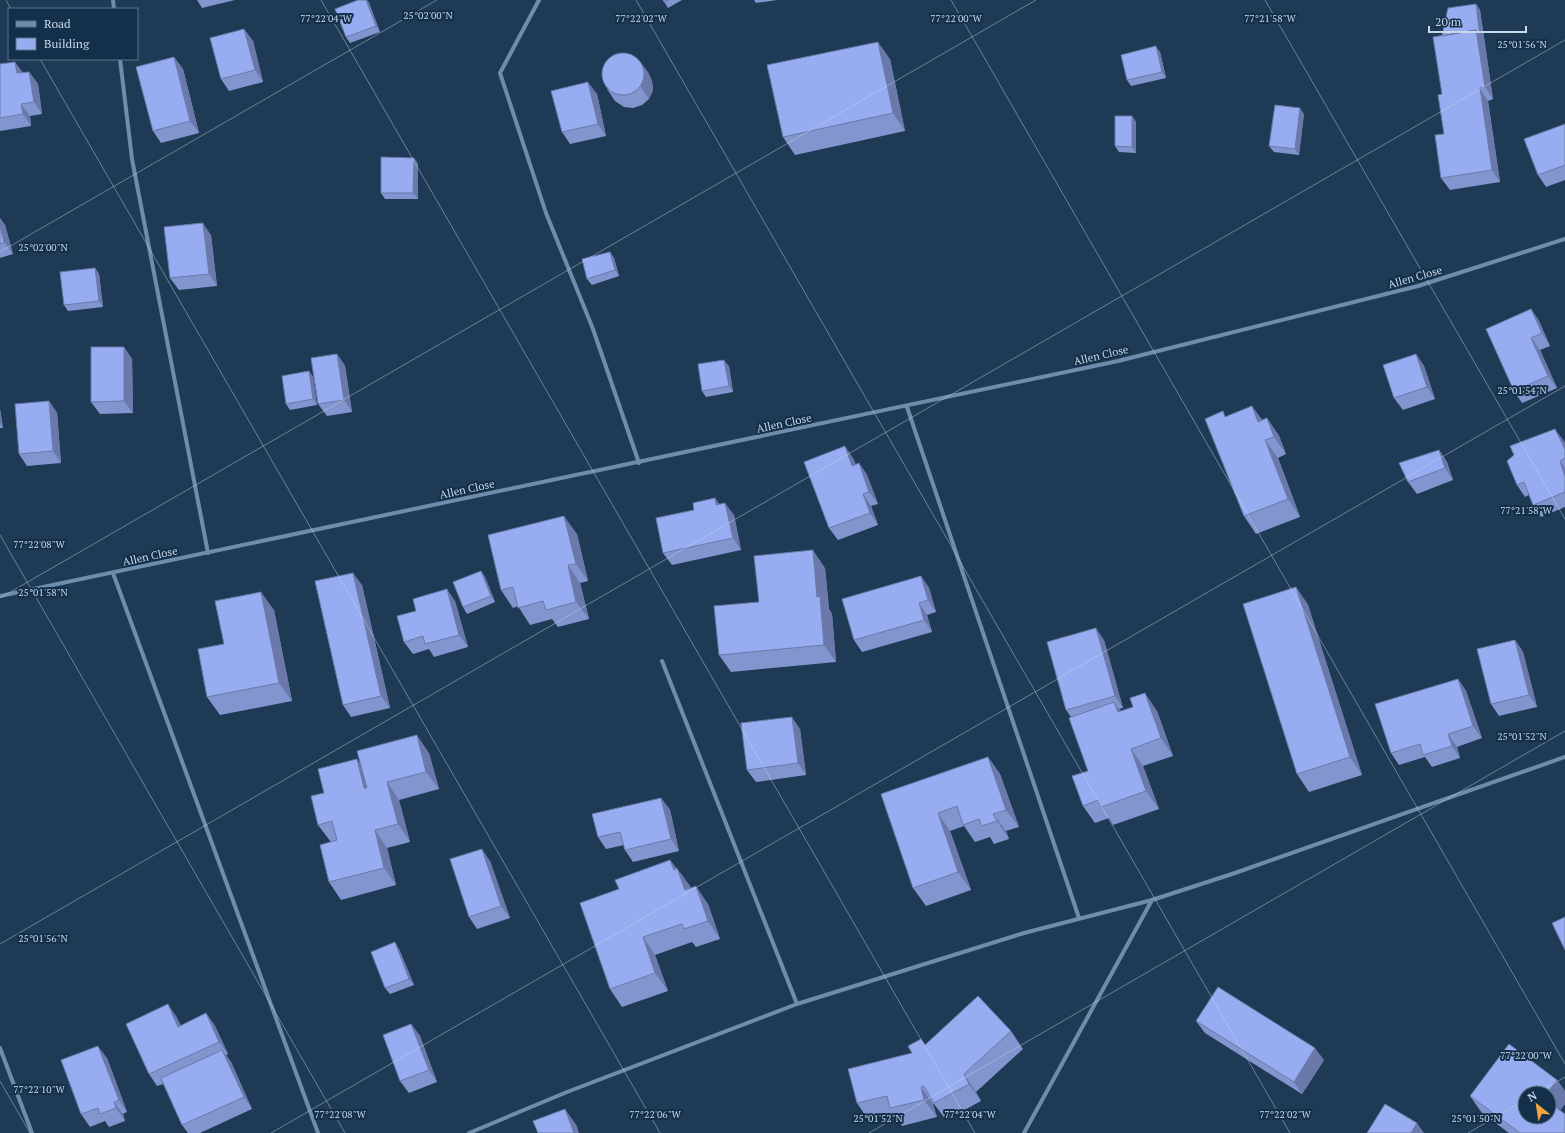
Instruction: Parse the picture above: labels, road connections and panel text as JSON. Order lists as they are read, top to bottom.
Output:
{
  "streets": {
    "street": ["Allen Close"]
  },
  "legend": ["Road", "Building"],
  "scale_bar": "20 m",
  "north": "top left",
  "coordinates": [
    "25°02'00\"N",
    "77°22'04\"W",
    "77°22'00\"W",
    "77°22'02\"W",
    "77°21'58\"W",
    "25°01'56\"N",
    "25°01'54\"N",
    "77°22'08\"W",
    "25°01'58\"N",
    "25°01'52\"N",
    "77°22'10\"W",
    "77°22'06\"W",
    "25°01'50\"N"
  ]
}
